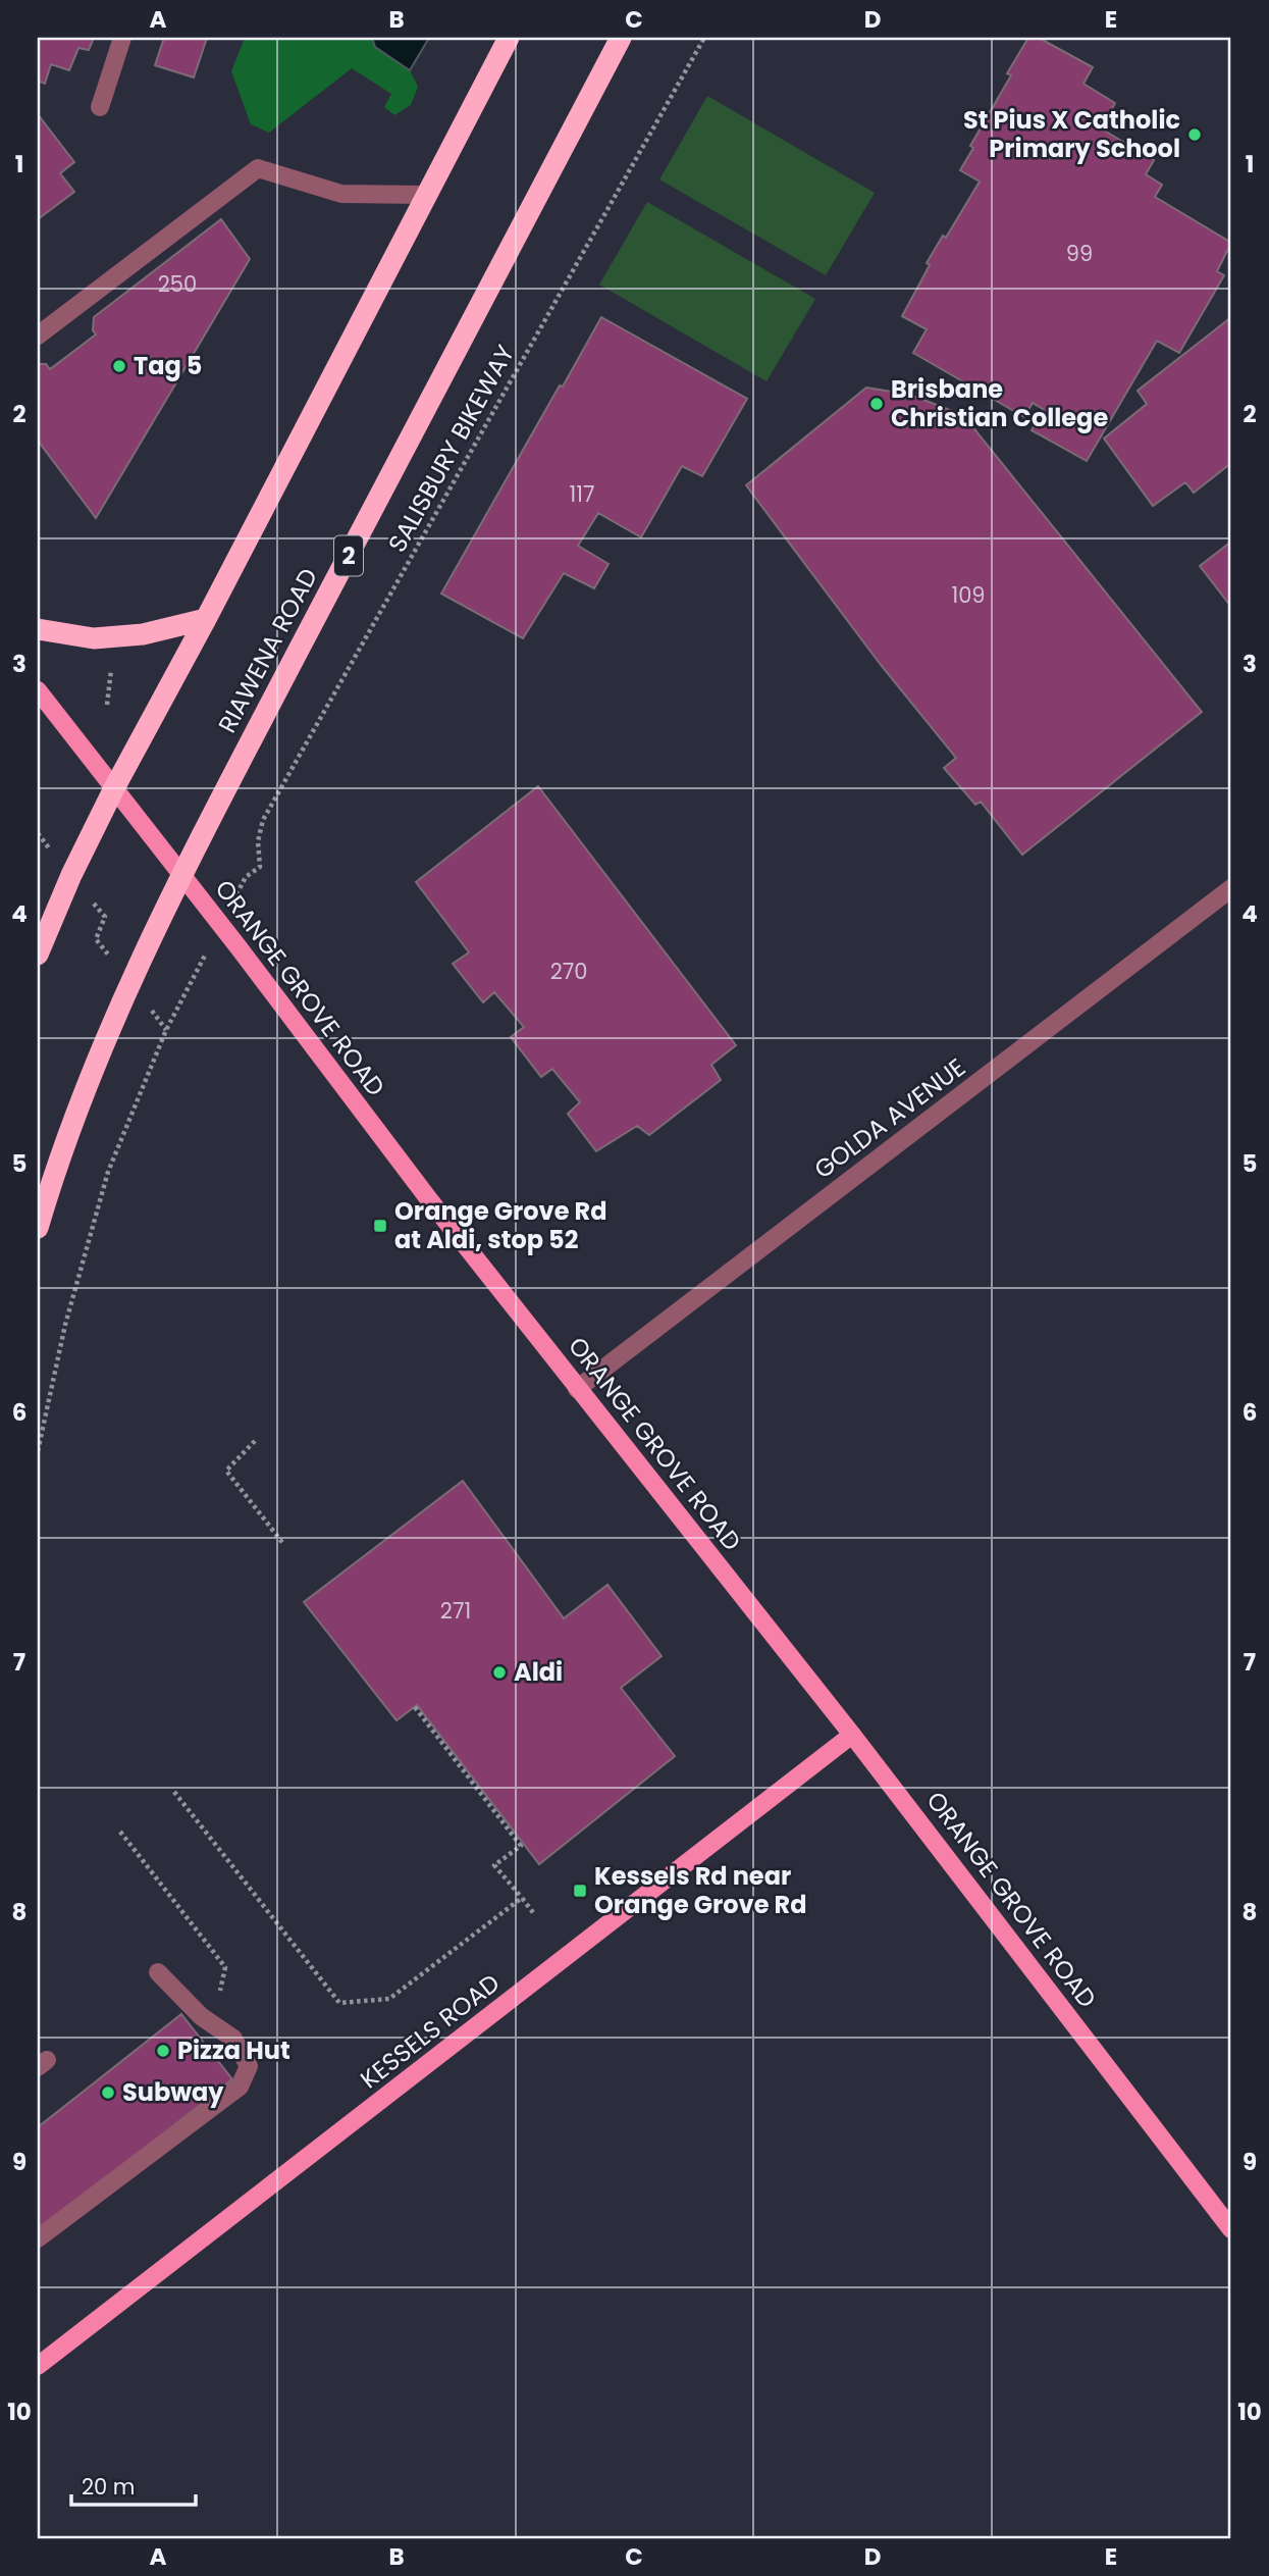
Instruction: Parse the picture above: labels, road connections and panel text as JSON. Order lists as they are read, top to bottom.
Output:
{
  "streets": {
    "highway": ["2", "RIAWENA ROAD"],
    "main road": ["ORANGE GROVE ROAD", "KESSELS ROAD"],
    "street": ["GOLDA AVENUE"],
    "path": ["SALISBURY BIKEWAY"]
  },
  "crossings": [
    ["RIAWENA ROAD", "ORANGE GROVE ROAD"],
    ["ORANGE GROVE ROAD", "GOLDA AVENUE"],
    ["ORANGE GROVE ROAD", "KESSELS ROAD"]
  ],
  "places": {
    "other": [
      "St Pius X Catholic Primary School",
      "Tag 5",
      "Brisbane Christian College",
      "Aldi",
      "Pizza Hut",
      "Subway"
    ],
    "transit": ["Orange Grove Rd at Aldi, stop 52", "Kessels Rd near Orange Grove Rd"]
  },
  "house_numbers": [
    "99",
    "250",
    "117",
    "109",
    "270",
    "271"
  ],
  "scale_bar": "20 m",
  "grid": {
    "columns": [
      "A",
      "B",
      "C",
      "D",
      "E"
    ],
    "rows": [
      "1",
      "2",
      "3",
      "4",
      "5",
      "6",
      "7",
      "8",
      "9",
      "10"
    ]
  }
}
